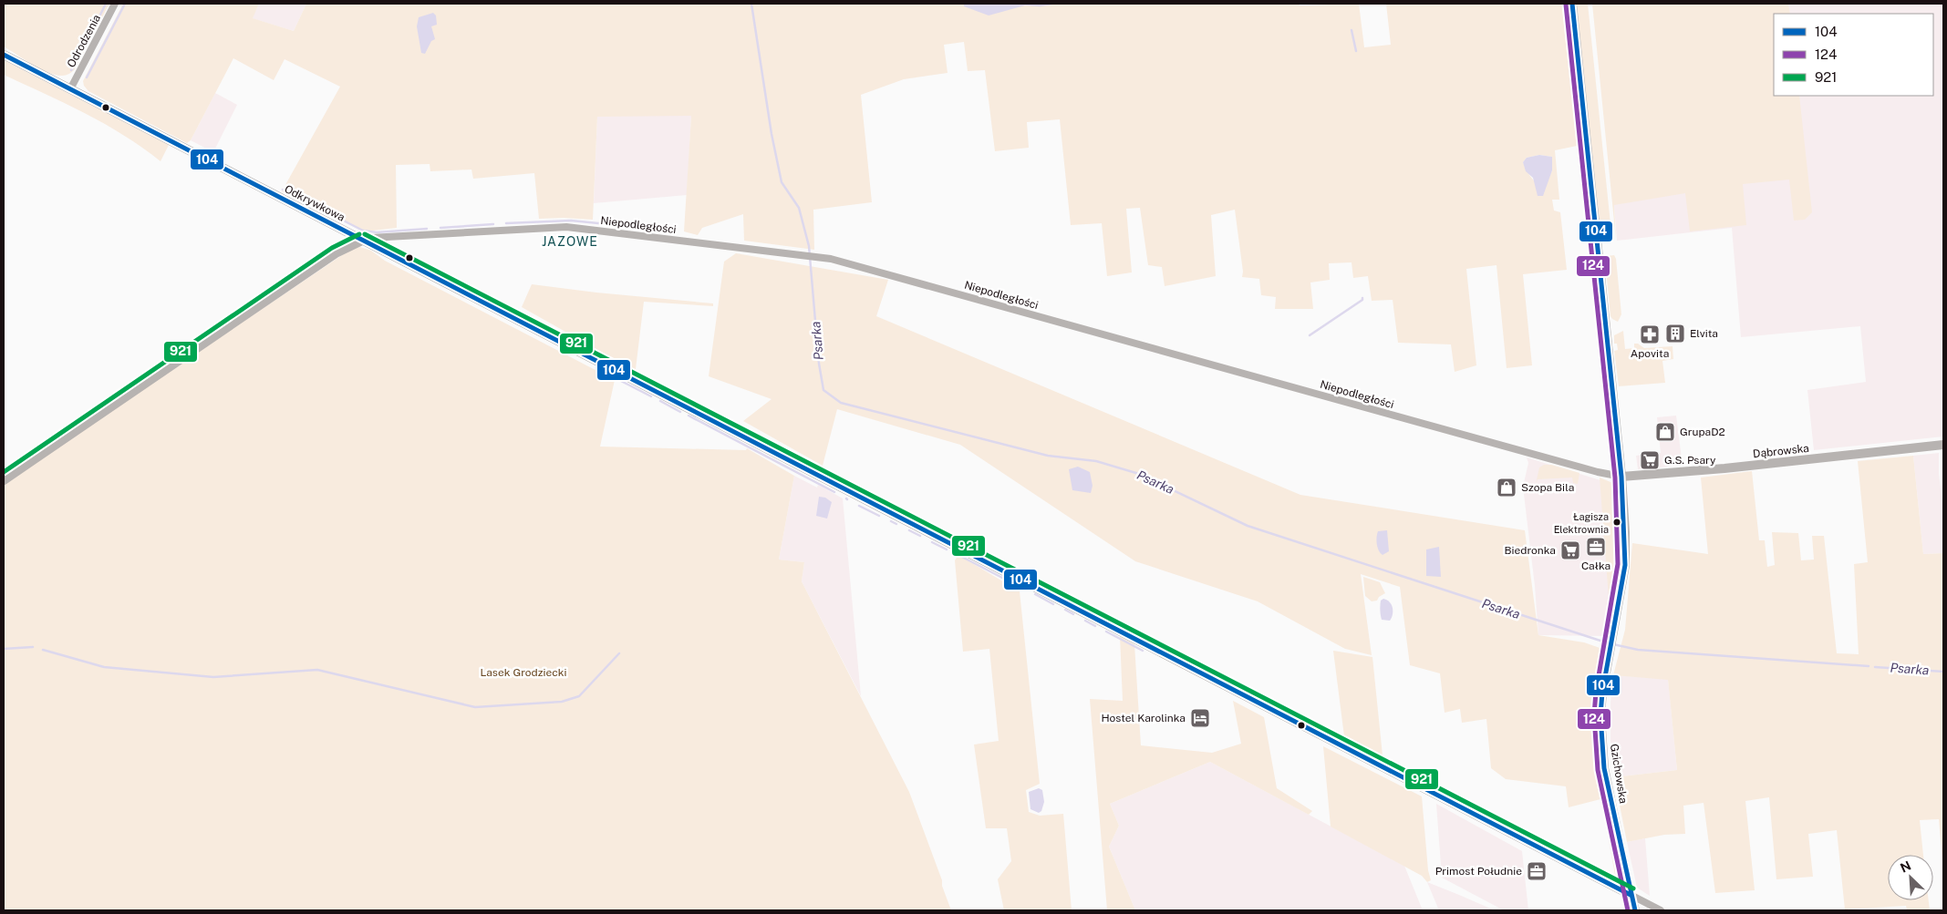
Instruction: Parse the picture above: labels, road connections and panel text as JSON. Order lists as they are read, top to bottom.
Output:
{
  "streets": {
    "street": [
      "Odrodzenia",
      "Odkrywkowa",
      "Niepodległości",
      "Dąbrowska",
      "Gzichowska"
    ]
  },
  "crossings": [
    ["Odrodzenia", "Odkrywkowa"],
    ["Odkrywkowa", "Niepodległości"],
    ["Odkrywkowa", "Gzichowska"],
    ["Niepodległości", "Dąbrowska"],
    ["Niepodległości", "Gzichowska"],
    ["Dąbrowska", "Gzichowska"]
  ],
  "districts": ["JAZOWE"],
  "water": ["Psarka"],
  "parks": ["Lasek Grodziecki"],
  "places": {
    "building": ["Elvita"],
    "pharmacy": ["Apovita"],
    "shop": ["GrupaD2", "Szopa Bila"],
    "supermarket": ["G.S. Psary", "Biedronka"],
    "other": ["Łagisza Elektrownia"],
    "office": ["Całka", "Primost Południe"],
    "hotel": ["Hostel Karolinka"]
  },
  "lines": ["transit line 104", "transit line 124", "transit line 921"],
  "legend": ["104", "124", "921"],
  "north": "top left"
}
